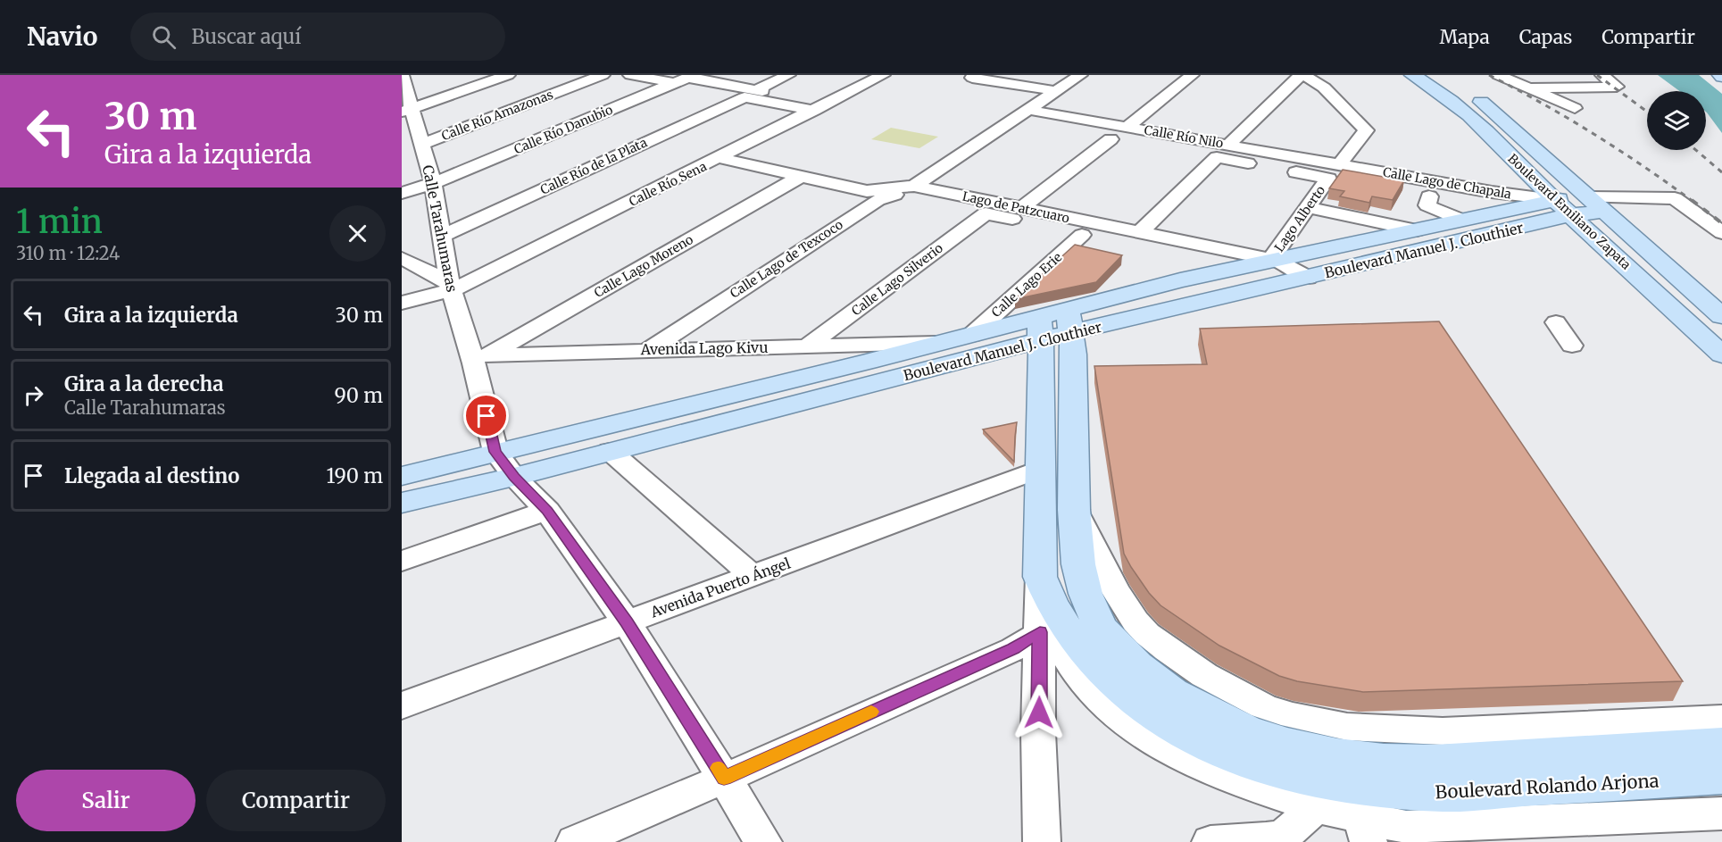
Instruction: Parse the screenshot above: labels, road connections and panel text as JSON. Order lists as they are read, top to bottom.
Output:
{
  "streets": {
    "main road": ["Boulevard Emiliano Zapata", "Boulevard Manuel J. Clouthier", "Boulevard Rolando Arjona"],
    "street": [
      "Calle Río Amazonas",
      "Calle Río Danubio",
      "Calle Río Nilo",
      "Calle Río de la Plata",
      "Calle Lago de Chapala",
      "Calle Río Sena",
      "Lago de Patzcuaro",
      "Lago Alberto",
      "Calle Tarahumaras",
      "Calle Lago de Texcoco",
      "Calle Lago Moreno",
      "Calle Lago Silverio",
      "Calle Lago Erie",
      "Avenida Lago Kivu",
      "Avenida Puerto Ángel"
    ]
  },
  "crossings": [
    ["Calle Río Amazonas", "Calle Tarahumaras"],
    ["Calle Río Danubio", "Calle Tarahumaras"],
    ["Calle Río Nilo", "Calle Lago de Chapala"],
    ["Calle Río Nilo", "Lago Alberto"],
    ["Calle Río Nilo", "Calle Lago de Texcoco"],
    ["Calle Río de la Plata", "Calle Tarahumaras"],
    ["Calle Lago de Chapala", "Boulevard Emiliano Zapata"],
    ["Calle Lago de Chapala", "Boulevard Manuel J. Clouthier"],
    ["Calle Río Sena", "Lago de Patzcuaro"],
    ["Calle Río Sena", "Calle Tarahumaras"],
    ["Lago de Patzcuaro", "Lago Alberto"],
    ["Lago de Patzcuaro", "Boulevard Manuel J. Clouthier"],
    ["Lago de Patzcuaro", "Calle Lago de Texcoco"],
    ["Lago de Patzcuaro", "Calle Lago Moreno"],
    ["Lago de Patzcuaro", "Calle Lago Silverio"],
    ["Lago de Patzcuaro", "Calle Lago Erie"],
    ["Boulevard Emiliano Zapata", "Boulevard Manuel J. Clouthier"],
    ["Lago Alberto", "Boulevard Manuel J. Clouthier"],
    ["Calle Tarahumaras", "Boulevard Manuel J. Clouthier"],
    ["Calle Tarahumaras", "Calle Lago Moreno"],
    ["Calle Tarahumaras", "Avenida Lago Kivu"],
    ["Calle Tarahumaras", "Avenida Puerto Ángel"],
    ["Boulevard Manuel J. Clouthier", "Calle Lago Erie"],
    ["Boulevard Manuel J. Clouthier", "Avenida Lago Kivu"],
    ["Boulevard Manuel J. Clouthier", "Boulevard Rolando Arjona"],
    ["Calle Lago de Texcoco", "Avenida Lago Kivu"],
    ["Calle Lago Moreno", "Avenida Lago Kivu"],
    ["Calle Lago Silverio", "Avenida Lago Kivu"],
    ["Avenida Puerto Ángel", "Boulevard Rolando Arjona"]
  ],
  "page": {
    "header": "Navio",
    "search": "Buscar aquí",
    "nav": ["Mapa", "Capas", "Compartir"],
    "turn": ["30 m", "Gira a la izquierda"],
    "heading": ["1 min", "310 m · 12:24"],
    "list": [
      {
        "name": "Gira a la izquierda",
        "value": "30 m"
      },
      {
        "name": "Gira a la derecha",
        "note": "Calle Tarahumaras",
        "value": "90 m"
      },
      {
        "name": "Llegada al destino",
        "value": "190 m"
      }
    ],
    "buttons": ["Salir", "Compartir"]
  }
}
